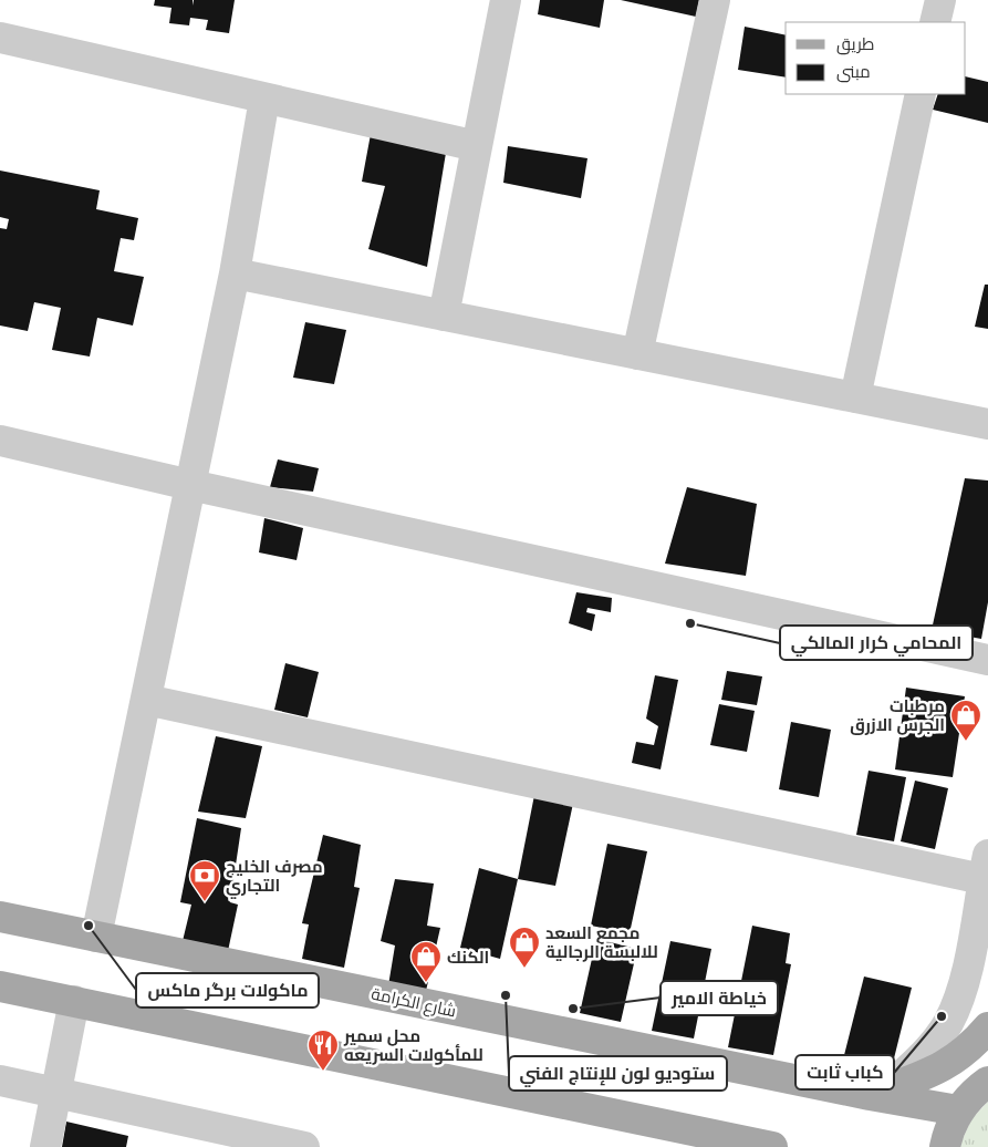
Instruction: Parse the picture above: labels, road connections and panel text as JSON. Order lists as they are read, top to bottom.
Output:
{
  "streets": {
    "main road": ["شارع الكرامة"]
  },
  "places": {
    "other": [
      "المحامي كرار المالكي",
      "ماكولات برگر ماكس",
      "ستوديو لون للإنتاج الفني",
      "خياطة الامير",
      "كباب ثابت"
    ],
    "shop": ["مرطبات الجرس الازرق", "مجمع السعد للالبسة الرجالية", "الكنك"],
    "bank": ["مصرف الخليج التجاري"],
    "restaurant": ["محل سمير للمأكولات السريعه"]
  },
  "legend": ["طريق", "مبنى"]
}
